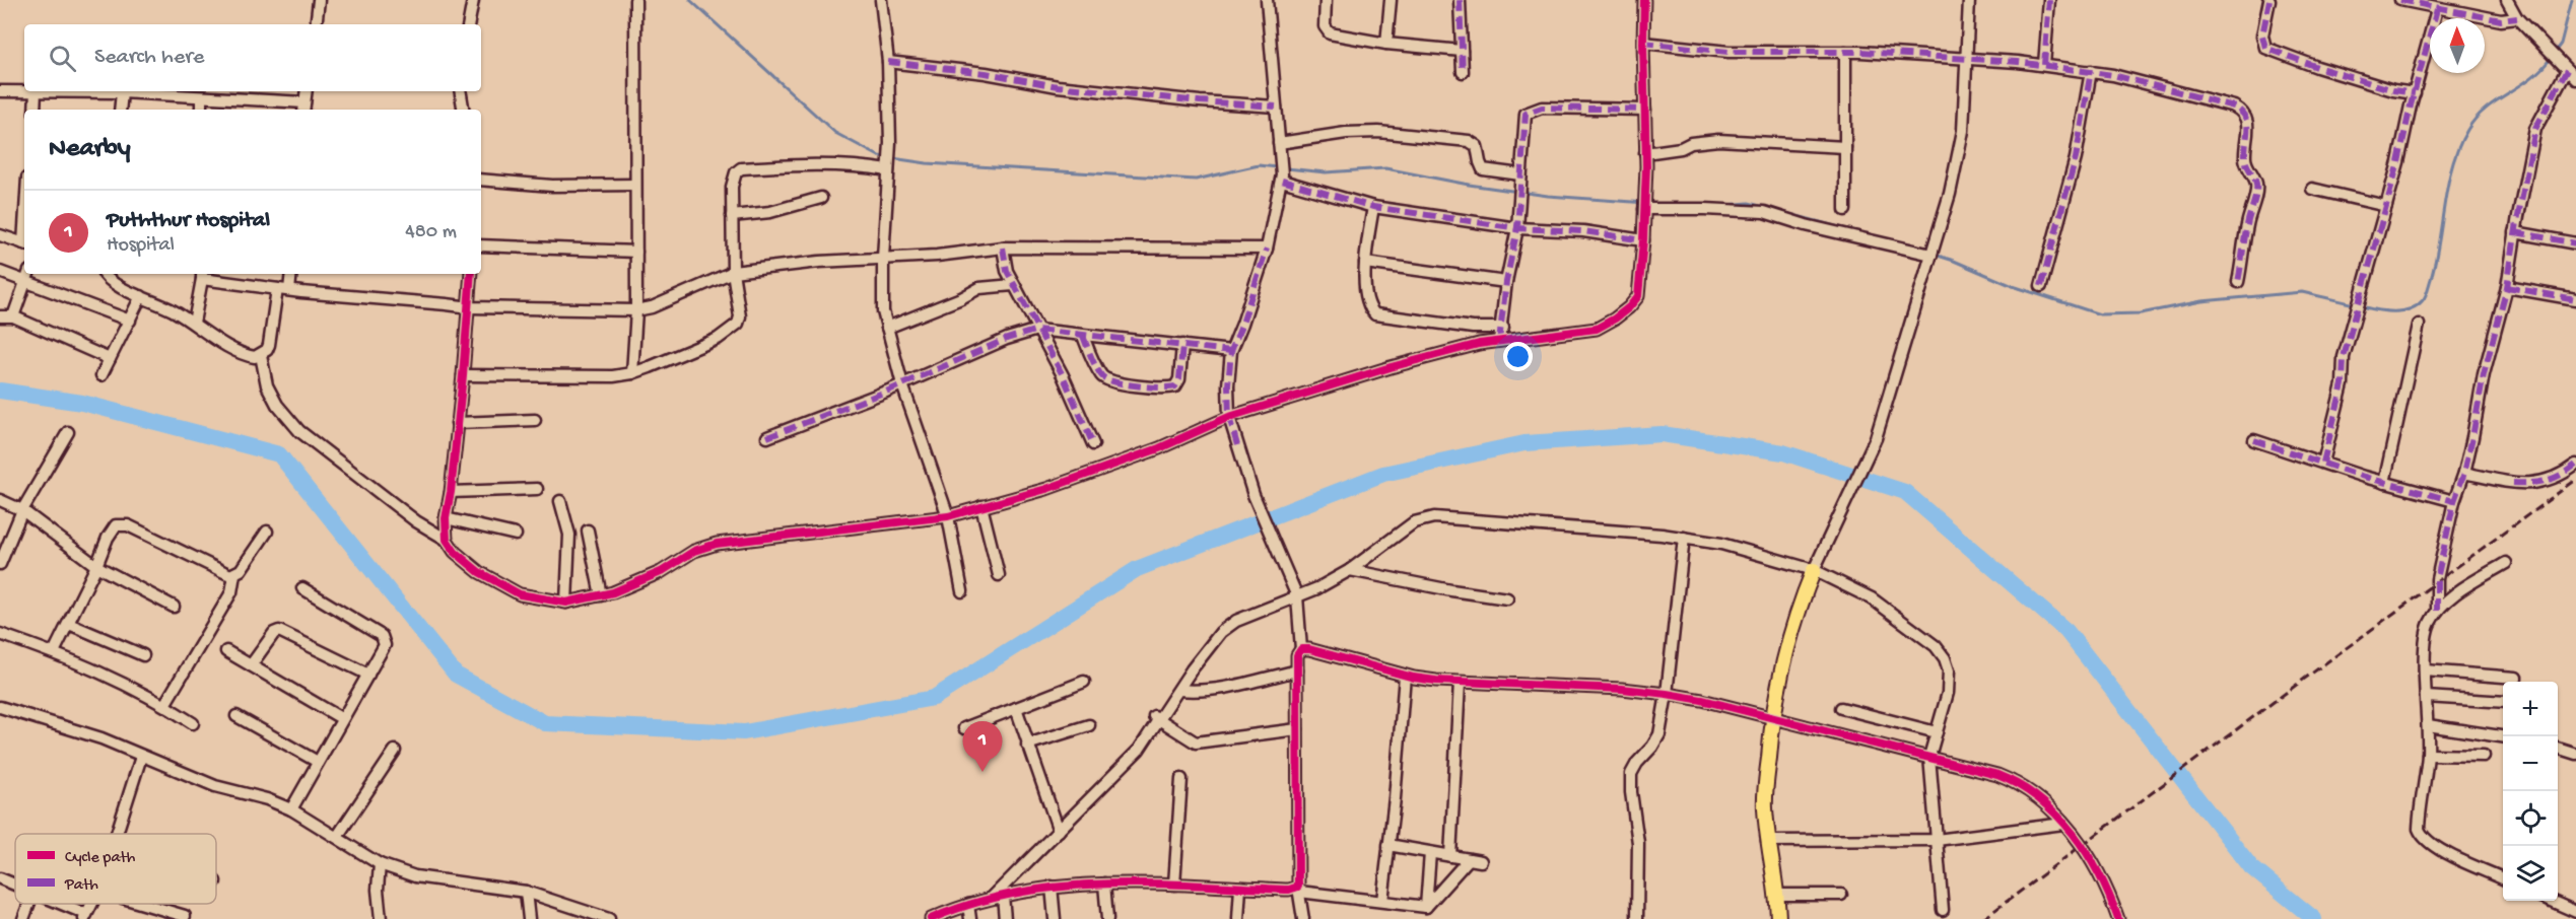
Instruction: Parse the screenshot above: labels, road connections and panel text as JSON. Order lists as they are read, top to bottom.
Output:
{
  "legend": ["Cycle path", "Path"],
  "north": "top",
  "page": {
    "search": "Search here",
    "heading": "Nearby",
    "list": [
      {
        "mark": "1",
        "name": "Puththur Hospital",
        "note": "Hospital",
        "value": "480 m"
      }
    ],
    "map_buttons": ["+", "−"],
    "pins": "1"
  }
}
